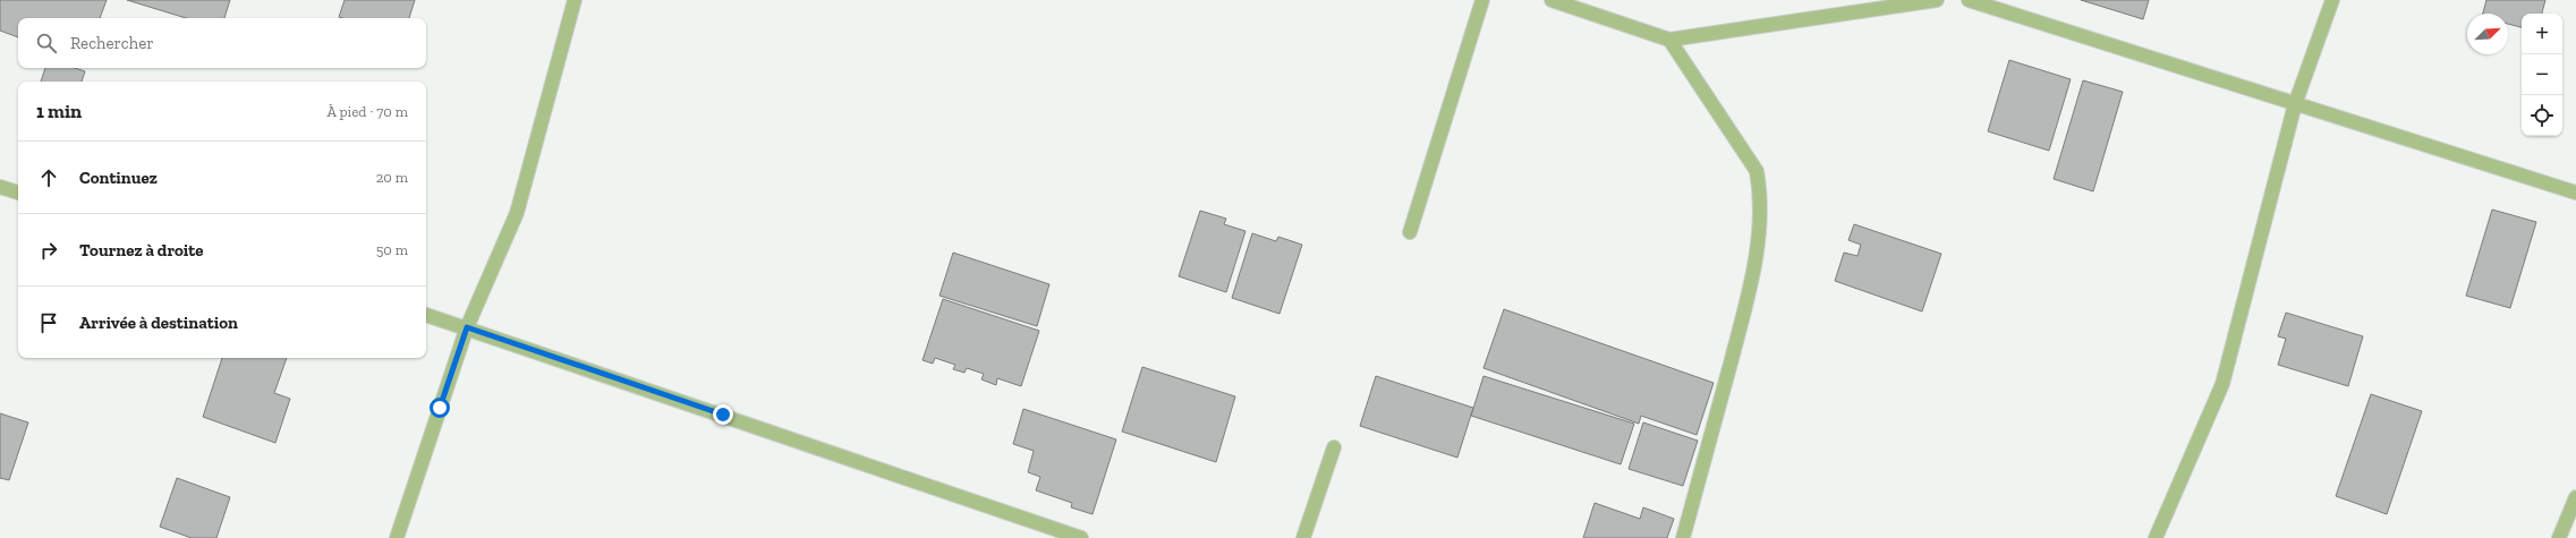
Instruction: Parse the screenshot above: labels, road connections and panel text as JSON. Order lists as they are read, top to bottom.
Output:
{
  "north": "top right",
  "page": {
    "map_buttons": ["+", "−"],
    "search": "Rechercher",
    "heading": ["1 min", "À pied · 70 m"],
    "list": [
      ["Continuez", "20 m"],
      ["Tournez à droite", "50 m"],
      "Arrivée à destination"
    ]
  }
}
